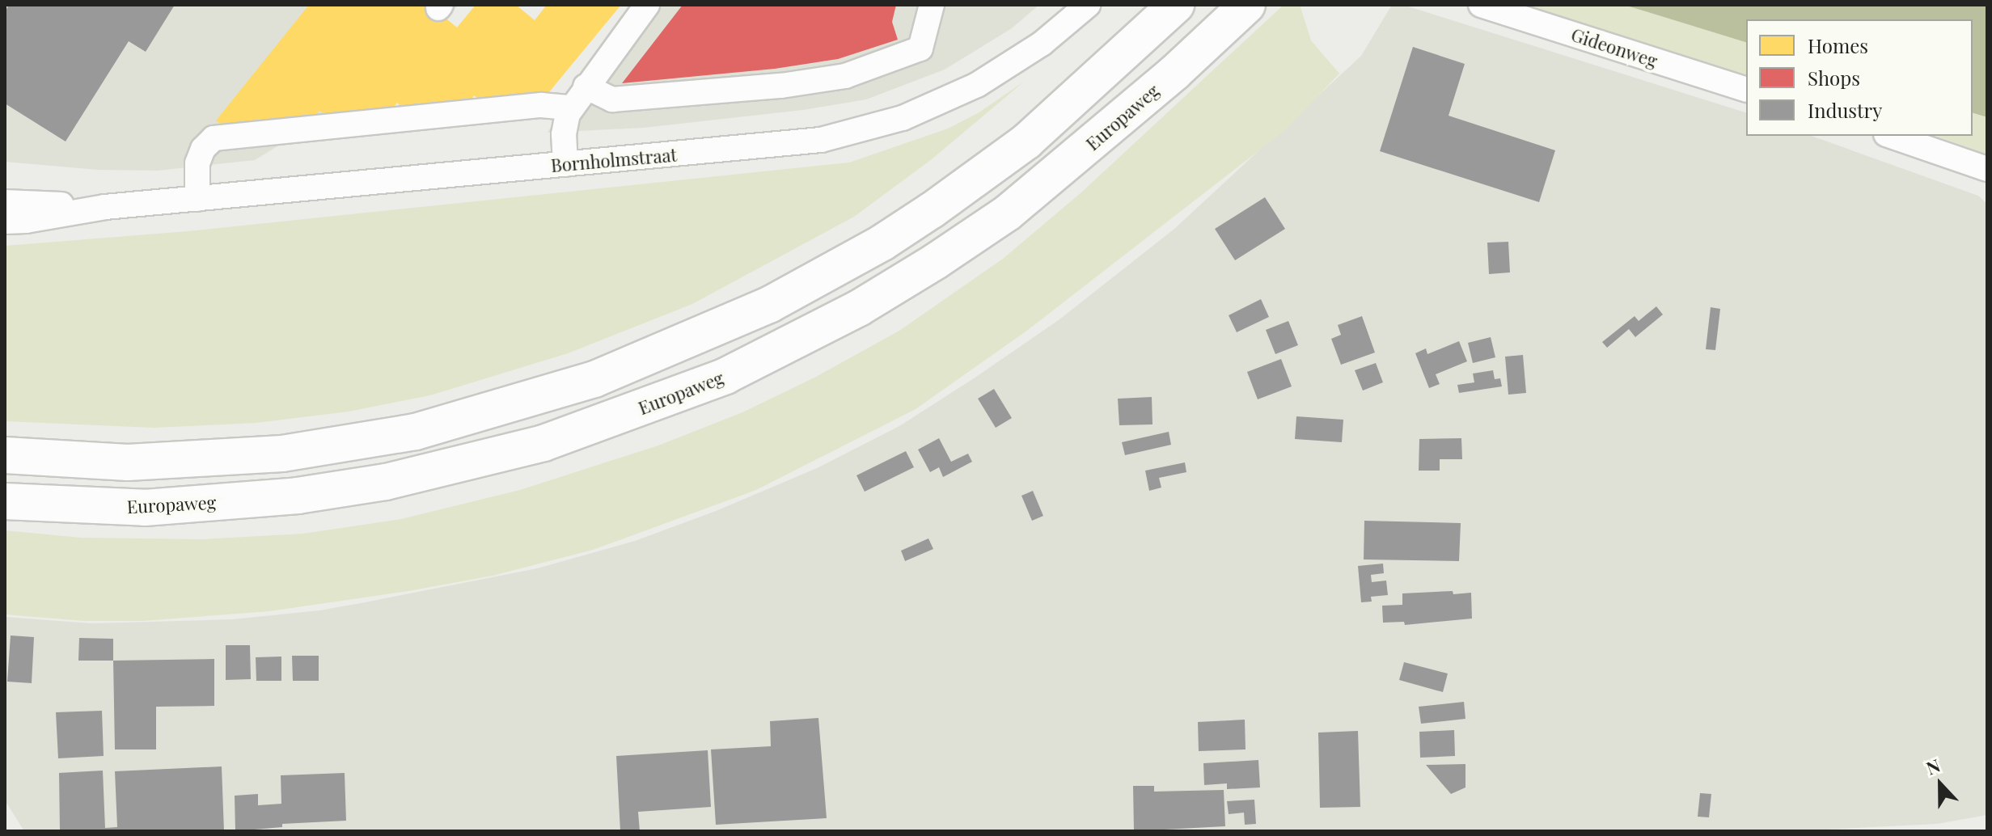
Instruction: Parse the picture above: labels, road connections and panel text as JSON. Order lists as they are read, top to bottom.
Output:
{
  "streets": {
    "highway": ["Europaweg"],
    "street": ["Gideonweg", "Bornholmstraat"]
  },
  "legend": ["Homes", "Shops", "Industry"],
  "north": "top"
}
